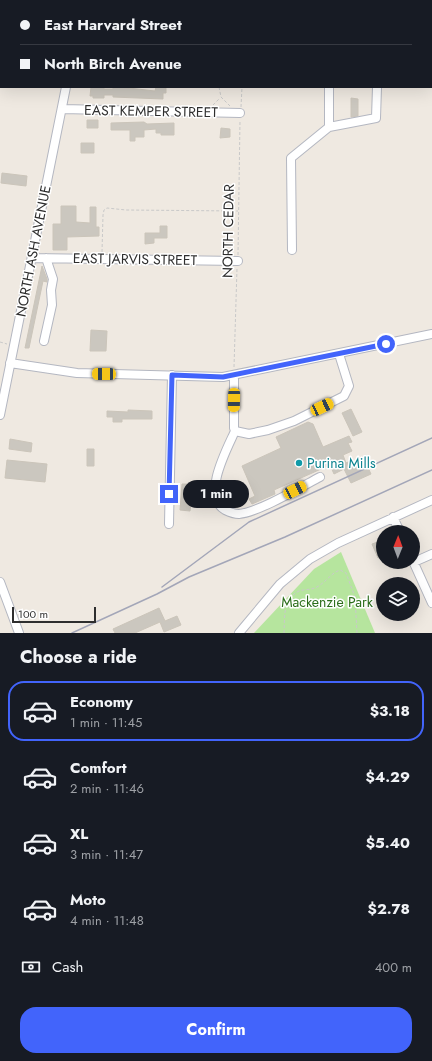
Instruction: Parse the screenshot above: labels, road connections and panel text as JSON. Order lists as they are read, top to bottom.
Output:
{
  "streets": {
    "street": ["EAST KEMPER STREET", "NORTH ASH AVENUE", "EAST JARVIS STREET"],
    "path": ["NORTH CEDAR"]
  },
  "crossings": [
    ["EAST KEMPER STREET", "NORTH CEDAR"],
    ["EAST KEMPER STREET", "NORTH ASH AVENUE"],
    ["NORTH CEDAR", "EAST JARVIS STREET"],
    ["NORTH ASH AVENUE", "EAST JARVIS STREET"]
  ],
  "parks": ["Mackenzie Park"],
  "places": ["Purina Mills"],
  "scale_bar": "100 m",
  "north": "top",
  "page": {
    "banner": ["East Harvard Street", "North Birch Avenue"],
    "bubble": "1 min",
    "scale": "100 m",
    "heading": "Choose a ride",
    "list": [
      {
        "name": "Economy",
        "note": "1 min · 11:45",
        "value": "$3.18"
      },
      {
        "name": "Comfort",
        "note": "2 min · 11:46",
        "value": "$4.29"
      },
      {
        "name": "XL",
        "note": "3 min · 11:47",
        "value": "$5.40"
      },
      {
        "name": "Moto",
        "note": "4 min · 11:48",
        "value": "$2.78"
      }
    ],
    "pay": ["Cash", "400 m"],
    "buttons": "Confirm"
  }
}
